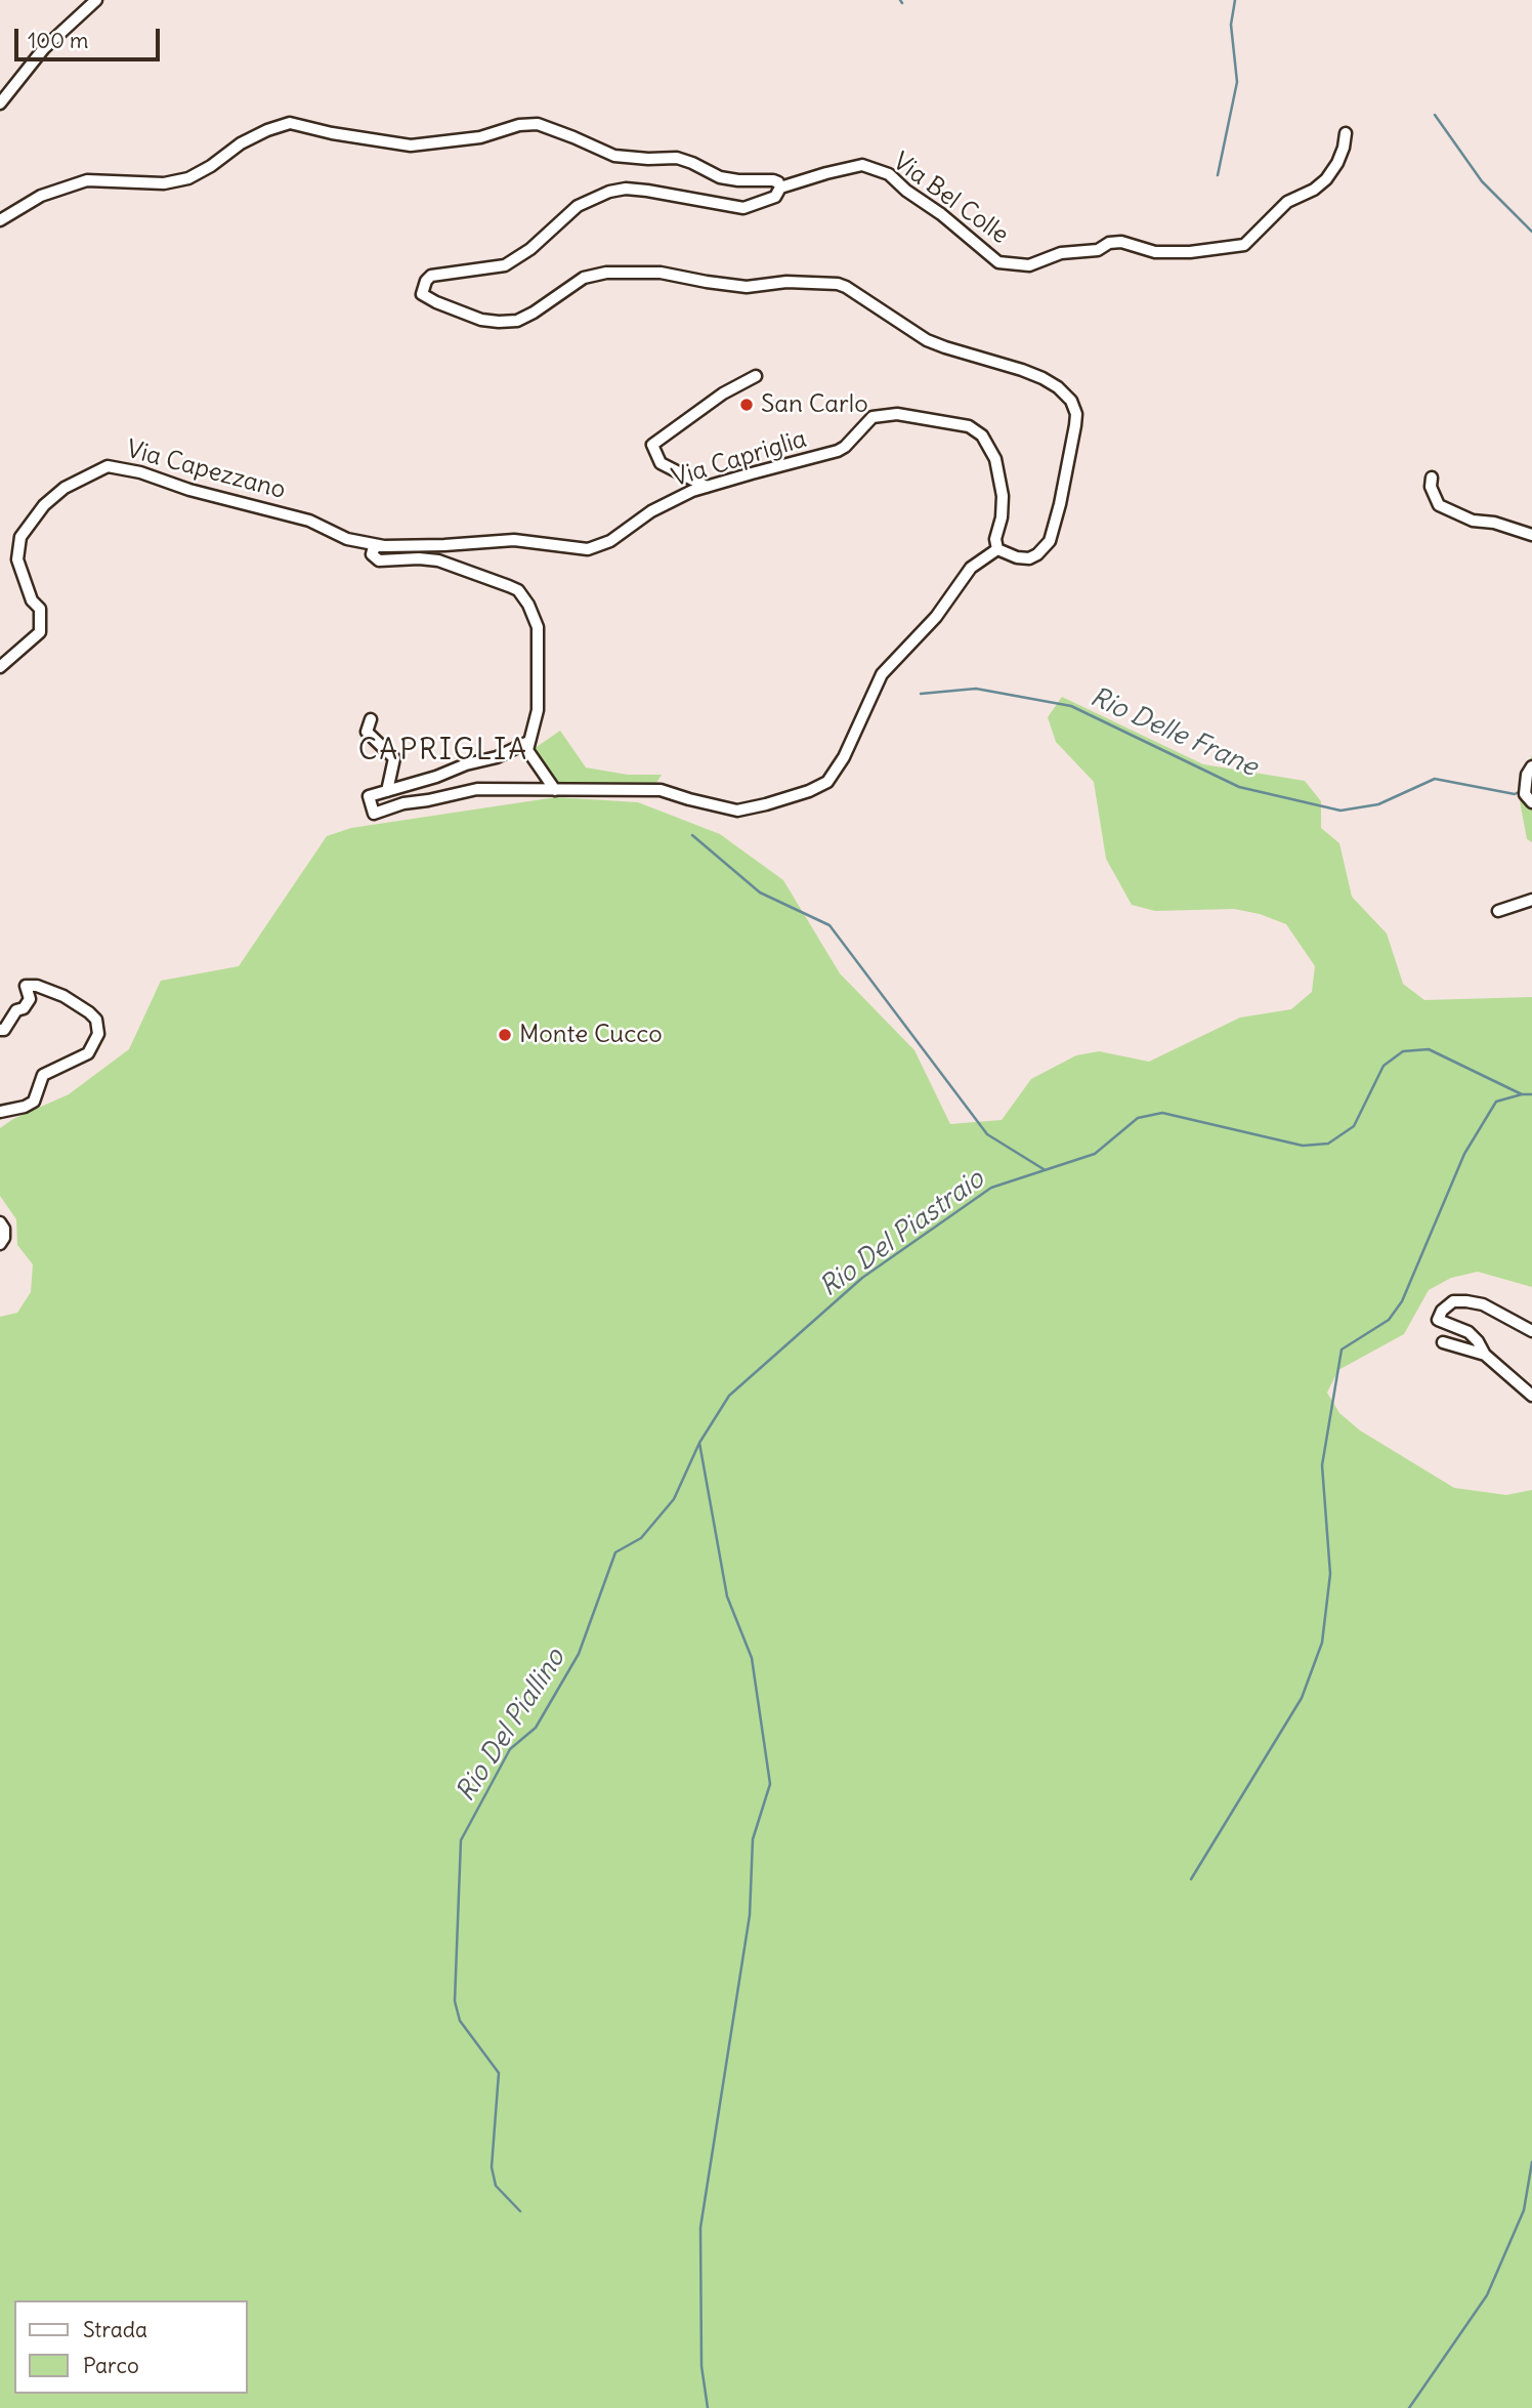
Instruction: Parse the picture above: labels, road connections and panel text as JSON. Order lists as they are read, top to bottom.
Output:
{
  "streets": {
    "street": ["Via Bel Colle", "Via Capriglia", "Via Capezzano"]
  },
  "crossings": [
    ["Via Capriglia", "Via Capezzano"]
  ],
  "districts": ["CAPRIGLIA"],
  "water": ["Rio Delle Frane", "Rio Del Piastraio", "Rio Del Piallino"],
  "places": ["San Carlo", "Monte Cucco"],
  "legend": ["Strada", "Parco"],
  "scale_bar": "100 m"
}
